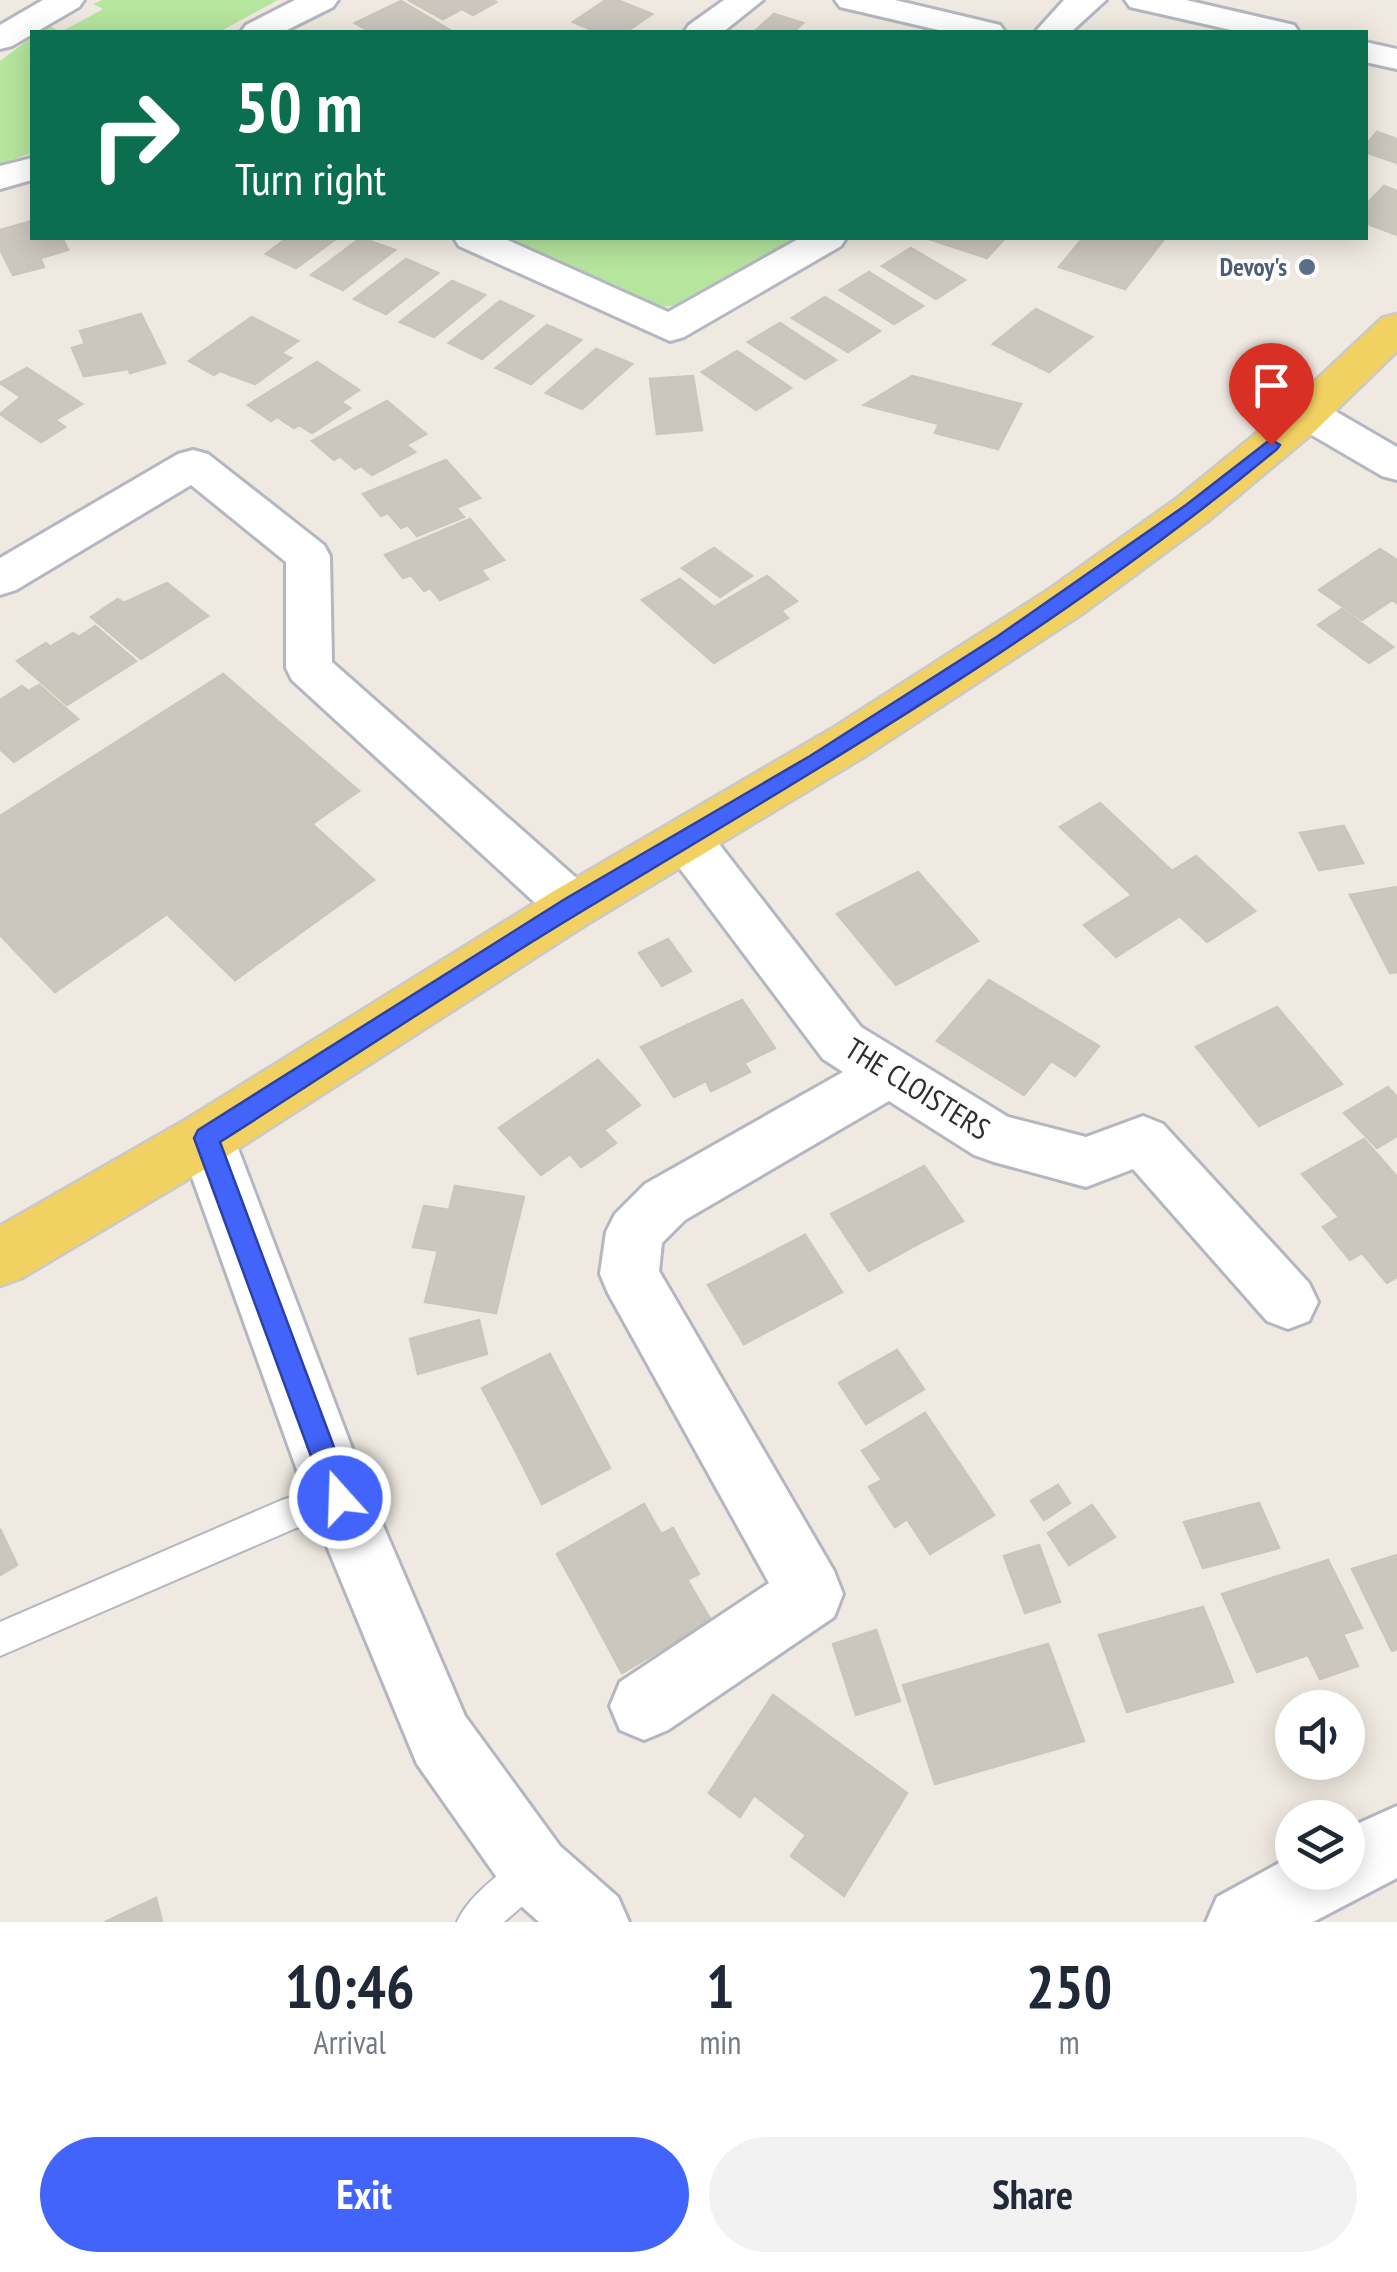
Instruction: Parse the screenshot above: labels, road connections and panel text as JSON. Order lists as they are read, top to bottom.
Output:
{
  "streets": {
    "street": ["THE CLOISTERS"]
  },
  "places": ["Devoy's"],
  "page": {
    "turn": ["50 m", "Turn right"],
    "eta": [
      "10:46",
      "Arrival",
      "1",
      "min",
      "250",
      "m"
    ],
    "buttons": ["Exit", "Share"]
  }
}
